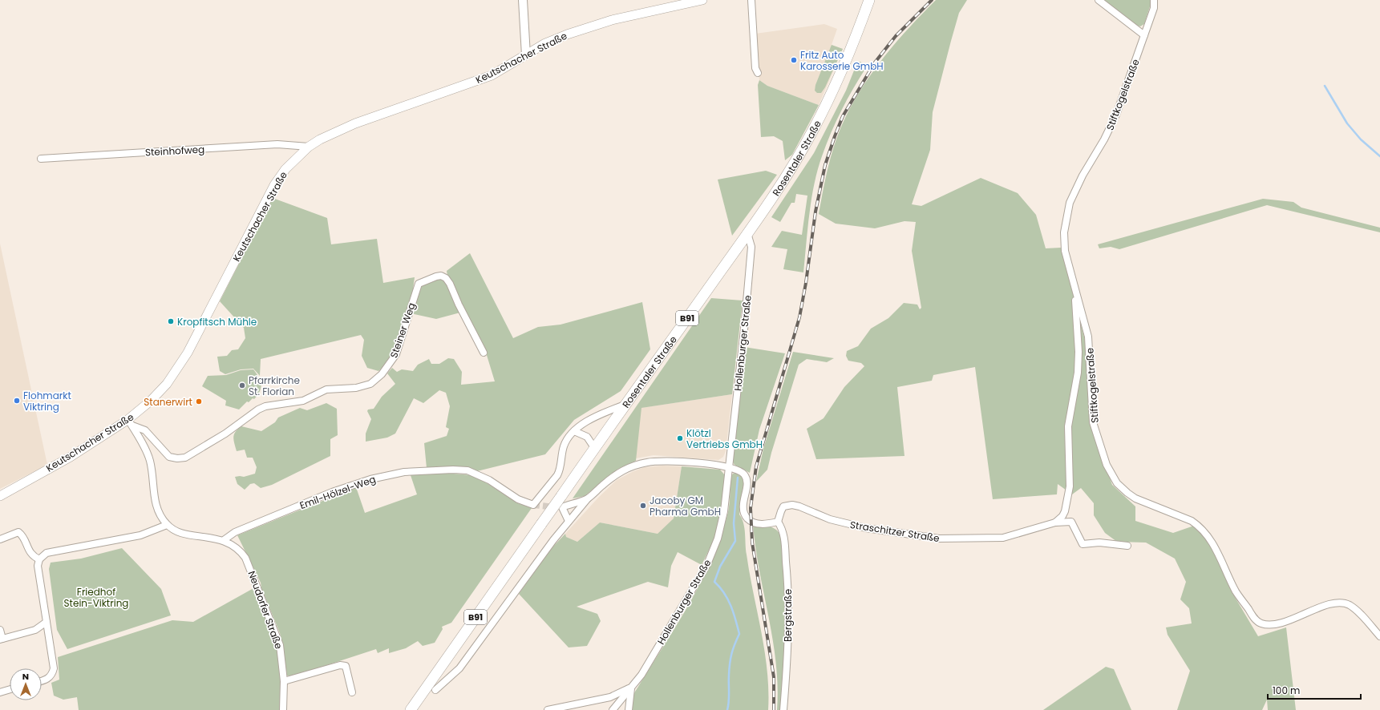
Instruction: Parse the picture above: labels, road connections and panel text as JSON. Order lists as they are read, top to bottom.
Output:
{
  "streets": {
    "main road": ["Keutschacher Straße", "Rosentaler Straße", "B91"],
    "street": [
      "Stiftkogelstraße",
      "Steinhofweg",
      "Steiner Weg",
      "Hollenburger Straße",
      "Emil-Hölzel-Weg",
      "Straschitzer Straße",
      "Neudorfer Straße",
      "Bergstraße"
    ]
  },
  "crossings": [
    ["Keutschacher Straße", "Steinhofweg"],
    ["Keutschacher Straße", "Steiner Weg"],
    ["Rosentaler Straße", "Hollenburger Straße"],
    ["Rosentaler Straße", "Emil-Hölzel-Weg"],
    ["Emil-Hölzel-Weg", "Neudorfer Straße"],
    ["Straschitzer Straße", "Bergstraße"]
  ],
  "parks": ["Friedhof Stein-Viktring"],
  "places": [
    "Fritz Auto Karosserie GmbH",
    "Kropfitsch Mühle",
    "Pfarrkirche St. Florian",
    "Flohmarkt Viktring",
    "Stanerwirt",
    "Klötzl Vertriebs GmbH",
    "Jacoby GM Pharma GmbH"
  ],
  "scale_bar": "100 m",
  "north": "top"
}
